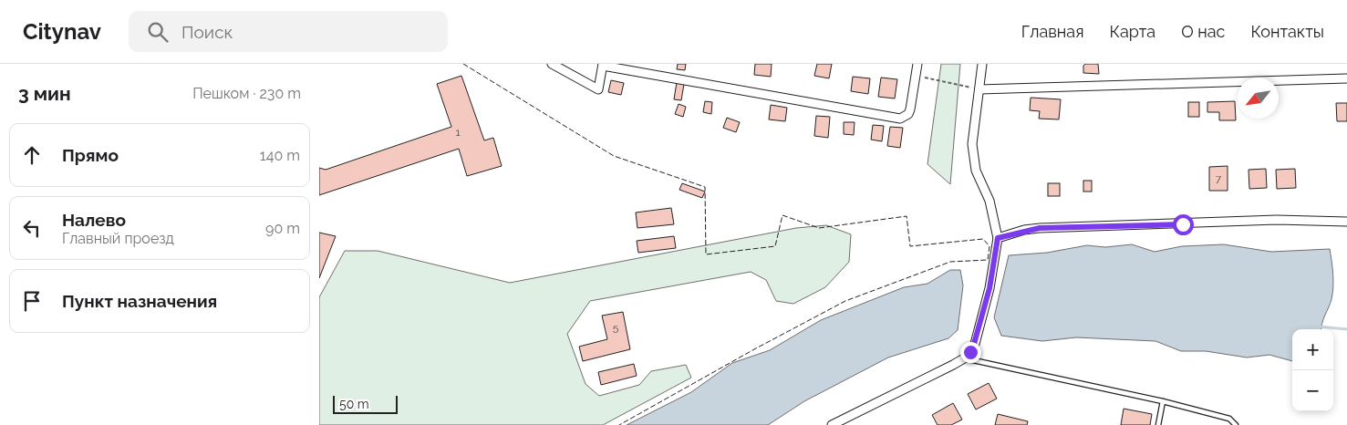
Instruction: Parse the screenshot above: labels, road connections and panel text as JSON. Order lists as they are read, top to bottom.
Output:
{
  "house_numbers": ["1", "7", "5"],
  "scale_bar": "50 m",
  "north": "bottom left",
  "page": {
    "header": "Citynav",
    "search": "Поиск",
    "nav": [
      "Главная",
      "Карта",
      "О нас",
      "Контакты"
    ],
    "heading": ["3 мин", "Пешком · 230 m"],
    "list": [
      ["Прямо", "140 m"],
      ["Налево", "Главный проезд", "90 m"],
      "Пункт назначения"
    ],
    "map_buttons": ["+", "−"],
    "scale": "50 m"
  }
}
